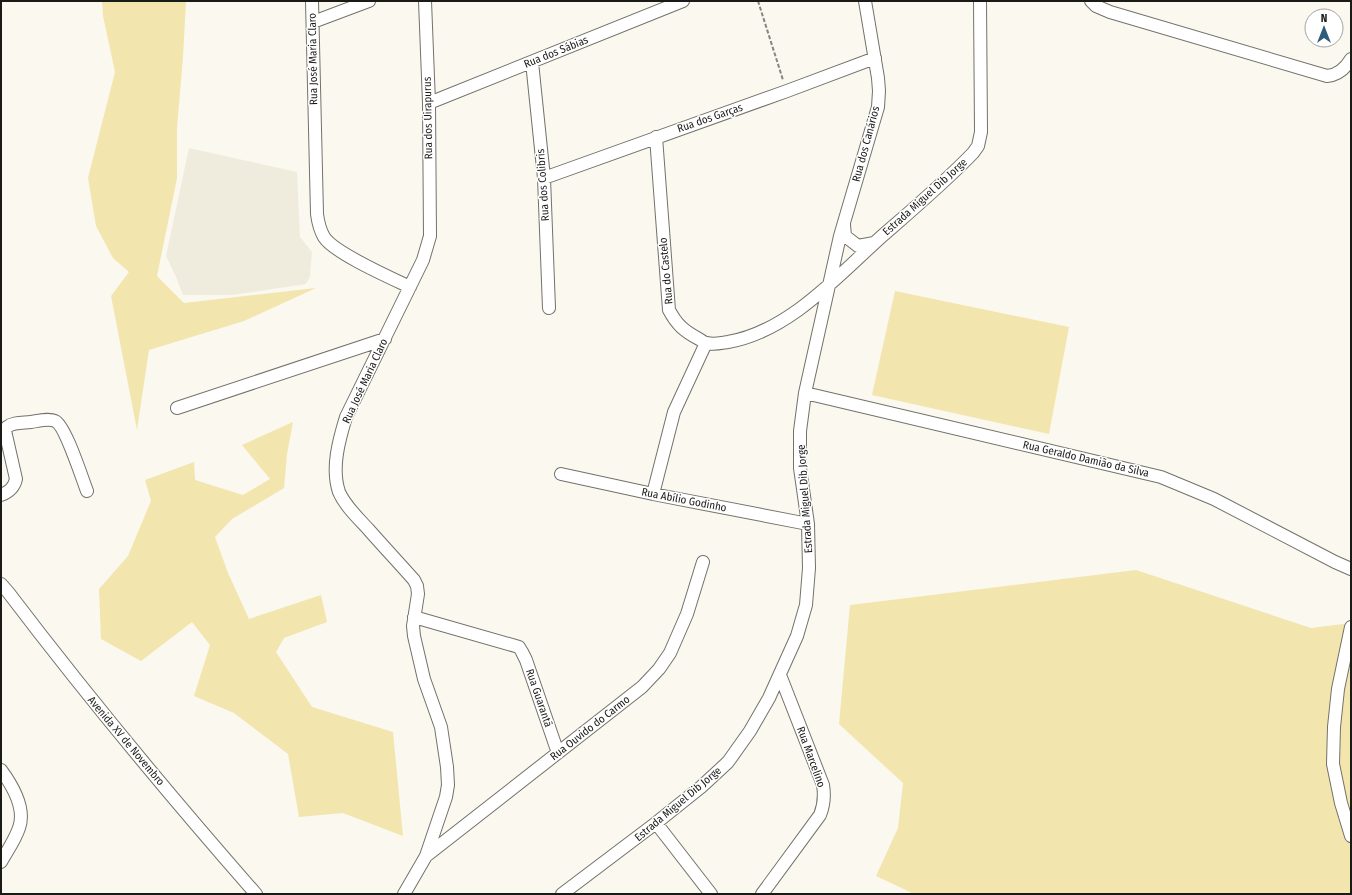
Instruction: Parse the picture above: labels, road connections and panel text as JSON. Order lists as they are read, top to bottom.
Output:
{
  "streets": {
    "street": [
      "Rua dos Sábias",
      "Rua José Maria Claro",
      "Rua dos Uirapurus",
      "Rua dos Garças",
      "Rua dos Canários",
      "Rua dos Colibris",
      "Estrada Miguel Dib Jorge",
      "Rua do Castelo",
      "Rua Geraldo Damião da Silva",
      "Rua Abílio Godinho",
      "Rua Guarantã",
      "Rua Ouvido do Carmo",
      "Avenida XV de Novembro",
      "Rua Marcelino"
    ]
  },
  "crossings": [
    ["Rua dos Sábias", "Rua dos Uirapurus"],
    ["Rua dos Sábias", "Rua dos Colibris"],
    ["Rua José Maria Claro", "Rua dos Uirapurus"],
    ["Rua José Maria Claro", "Rua Guarantã"],
    ["Rua José Maria Claro", "Rua Ouvido do Carmo"],
    ["Rua dos Garças", "Rua dos Canários"],
    ["Rua dos Garças", "Rua dos Colibris"],
    ["Rua dos Garças", "Rua do Castelo"],
    ["Rua dos Canários", "Estrada Miguel Dib Jorge"],
    ["Estrada Miguel Dib Jorge", "Rua Geraldo Damião da Silva"],
    ["Estrada Miguel Dib Jorge", "Rua Abílio Godinho"],
    ["Estrada Miguel Dib Jorge", "Rua Marcelino"],
    ["Rua Guarantã", "Rua Ouvido do Carmo"]
  ],
  "north": "top"
}
